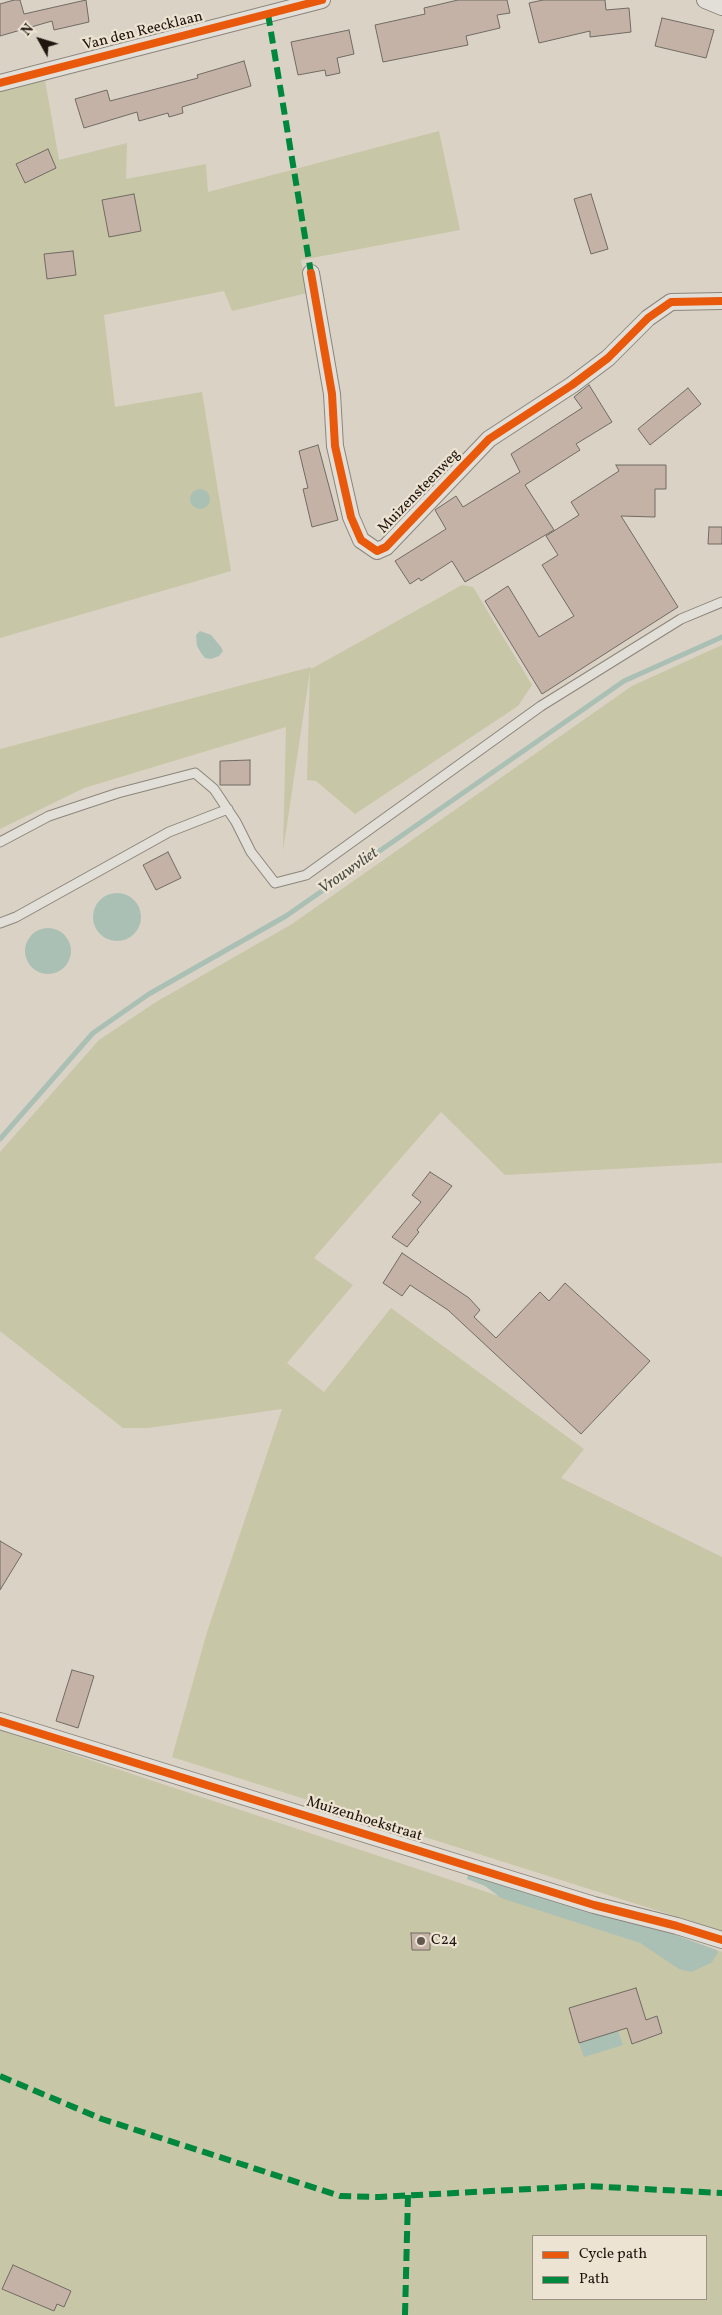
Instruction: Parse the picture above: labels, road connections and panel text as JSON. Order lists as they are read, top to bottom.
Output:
{
  "streets": {
    "street": ["Van den Reecklaan", "Muizensteenweg", "Muizenhoekstraat"]
  },
  "water": ["Vrouwvliet"],
  "places": ["C24"],
  "legend": ["Cycle path", "Path"],
  "north": "top left"
}
